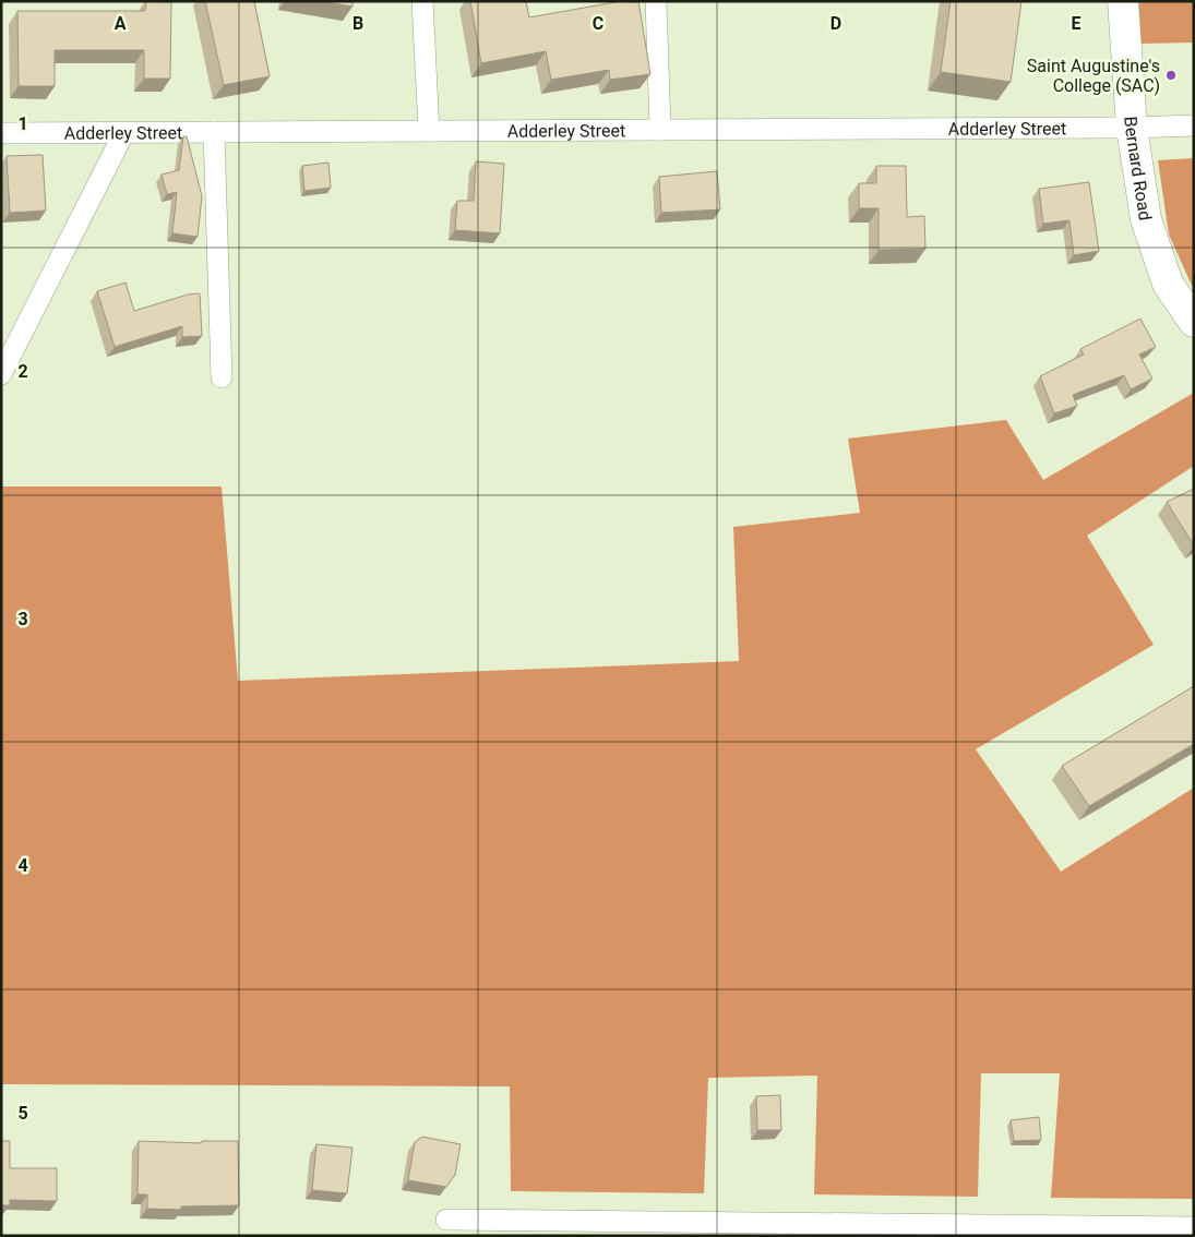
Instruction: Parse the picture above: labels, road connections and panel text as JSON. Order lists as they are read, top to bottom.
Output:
{
  "streets": {
    "main road": ["Bernard Road"],
    "street": ["Adderley Street"]
  },
  "crossings": [
    ["Adderley Street", "Bernard Road"]
  ],
  "places": ["Saint Augustine's College (SAC)"],
  "grid": {
    "columns": [
      "A",
      "B",
      "C",
      "D",
      "E"
    ],
    "rows": [
      "1",
      "2",
      "3",
      "4",
      "5"
    ]
  }
}
